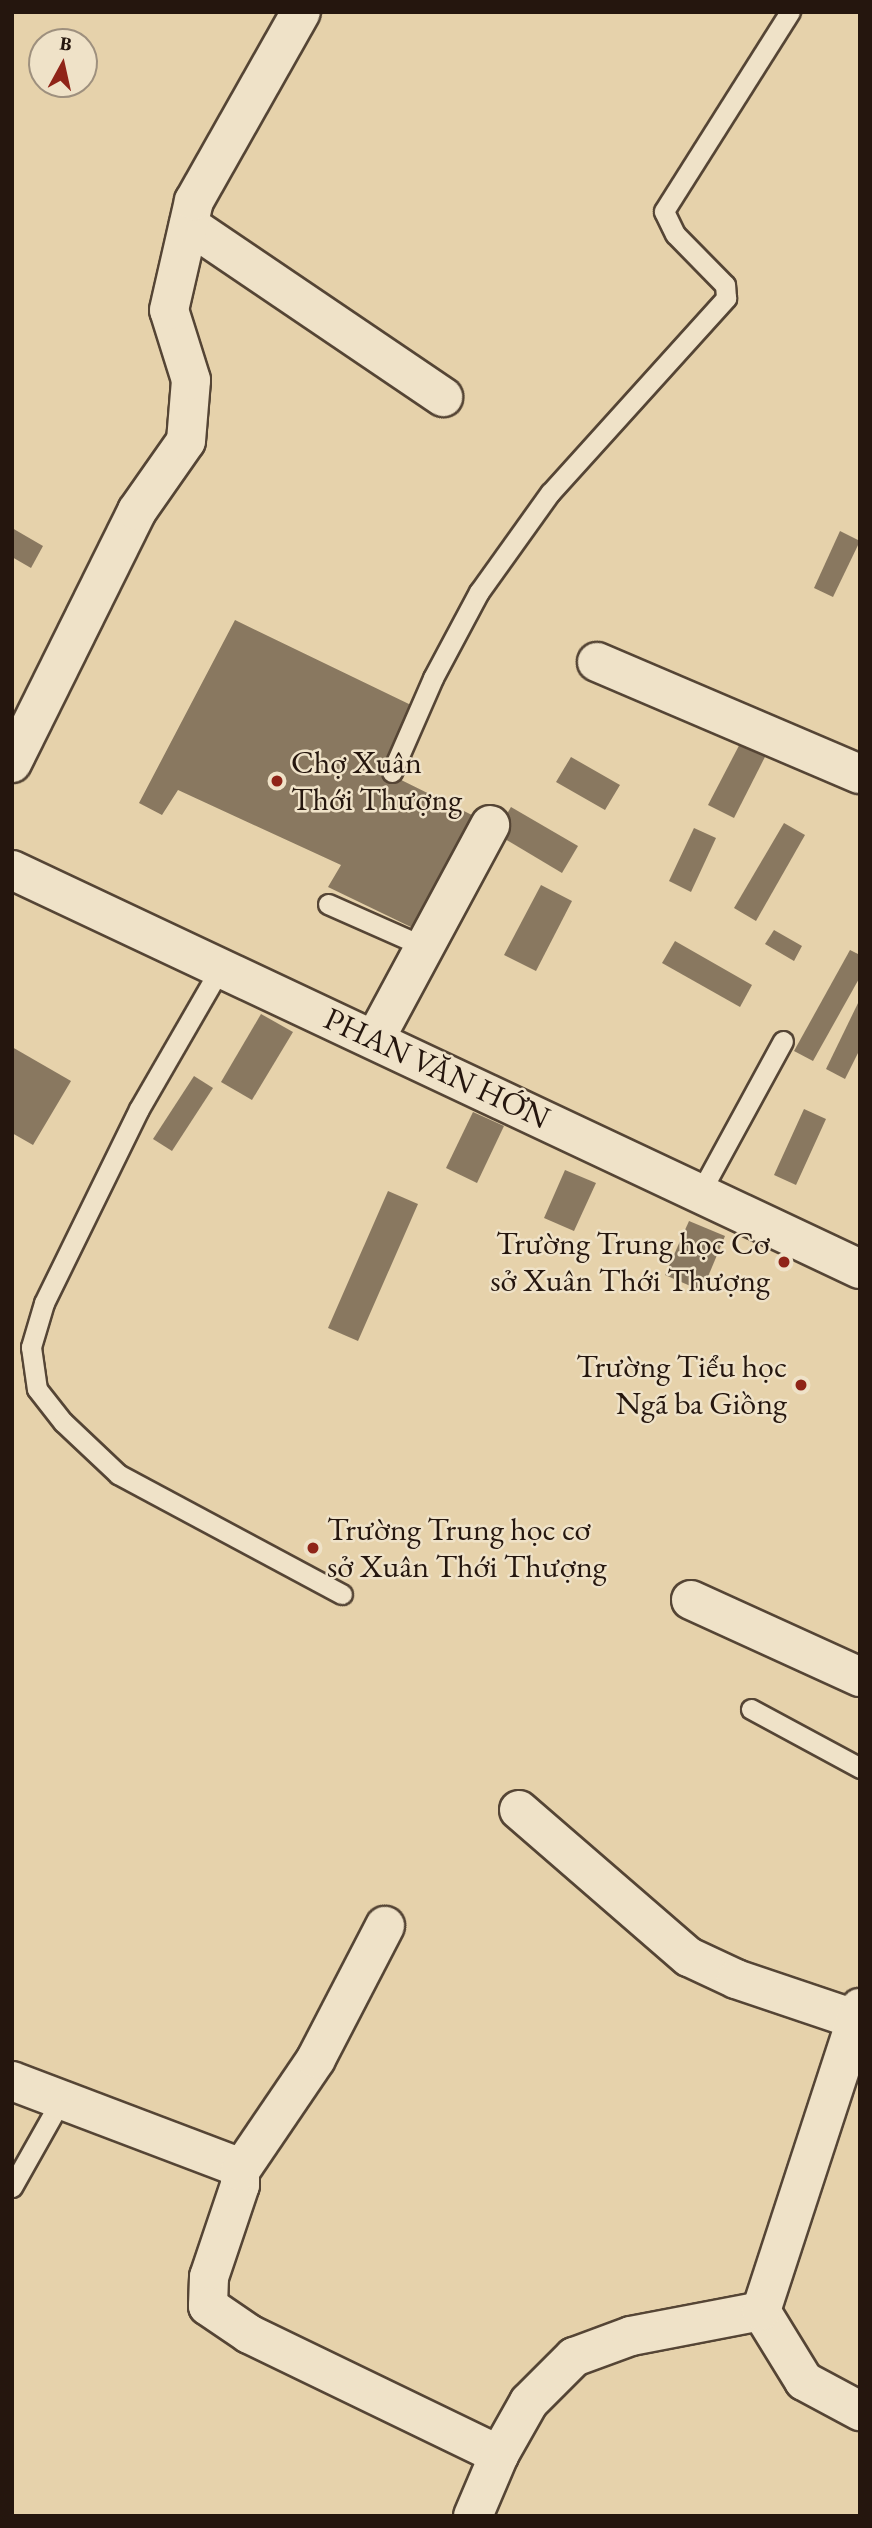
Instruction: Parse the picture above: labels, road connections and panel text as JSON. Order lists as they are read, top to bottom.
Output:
{
  "streets": {
    "street": ["PHAN VĂN HỚN"]
  },
  "places": [
    "Chợ Xuân Thới Thượng",
    "Trường Trung học Cơ sở Xuân Thới Thượng",
    "Trường Tiểu học Ngã ba Giồng",
    "Trường Trung học cơ sở Xuân Thới Thượng"
  ],
  "north": "top"
}
